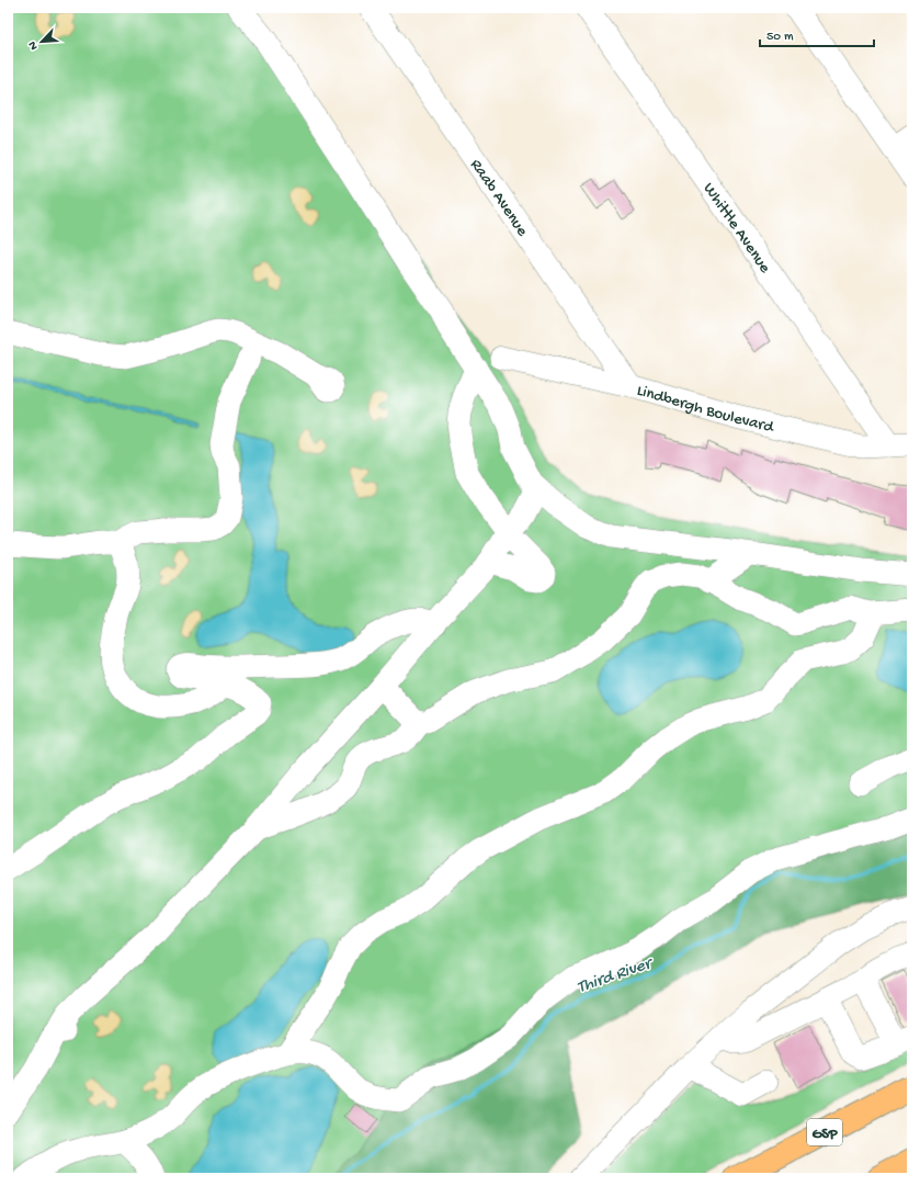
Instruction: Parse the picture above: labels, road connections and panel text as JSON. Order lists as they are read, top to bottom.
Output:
{
  "streets": {
    "highway": ["GSP"],
    "street": ["Raab Avenue", "Whittle Avenue", "Lindbergh Boulevard"]
  },
  "crossings": [
    ["Raab Avenue", "Lindbergh Boulevard"],
    ["Whittle Avenue", "Lindbergh Boulevard"]
  ],
  "water": ["Third River"],
  "scale_bar": "50 m",
  "north": "bottom left"
}
